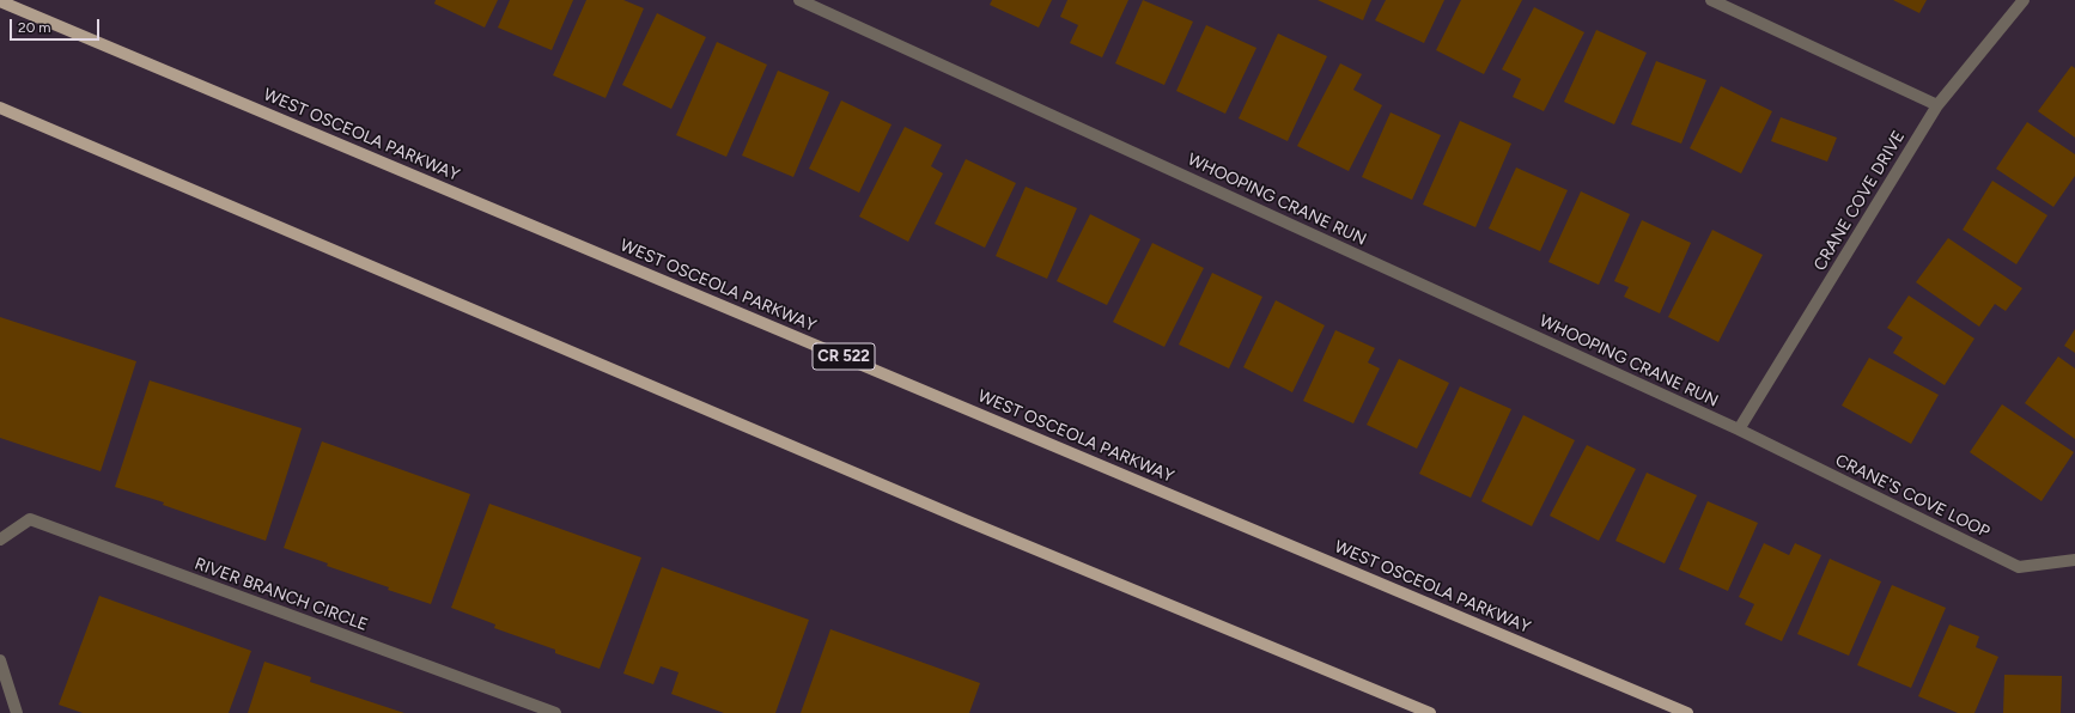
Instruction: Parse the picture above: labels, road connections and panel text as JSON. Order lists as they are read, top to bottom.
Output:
{
  "streets": {
    "main road": ["WEST OSCEOLA PARKWAY", "CR 522"],
    "street": [
      "WHOOPING CRANE RUN",
      "CRANE COVE DRIVE",
      "CRANE'S COVE LOOP",
      "RIVER BRANCH CIRCLE"
    ]
  },
  "crossings": [
    ["WHOOPING CRANE RUN", "CRANE COVE DRIVE"],
    ["WHOOPING CRANE RUN", "CRANE'S COVE LOOP"],
    ["CRANE COVE DRIVE", "CRANE'S COVE LOOP"]
  ],
  "scale_bar": "20 m"
}
